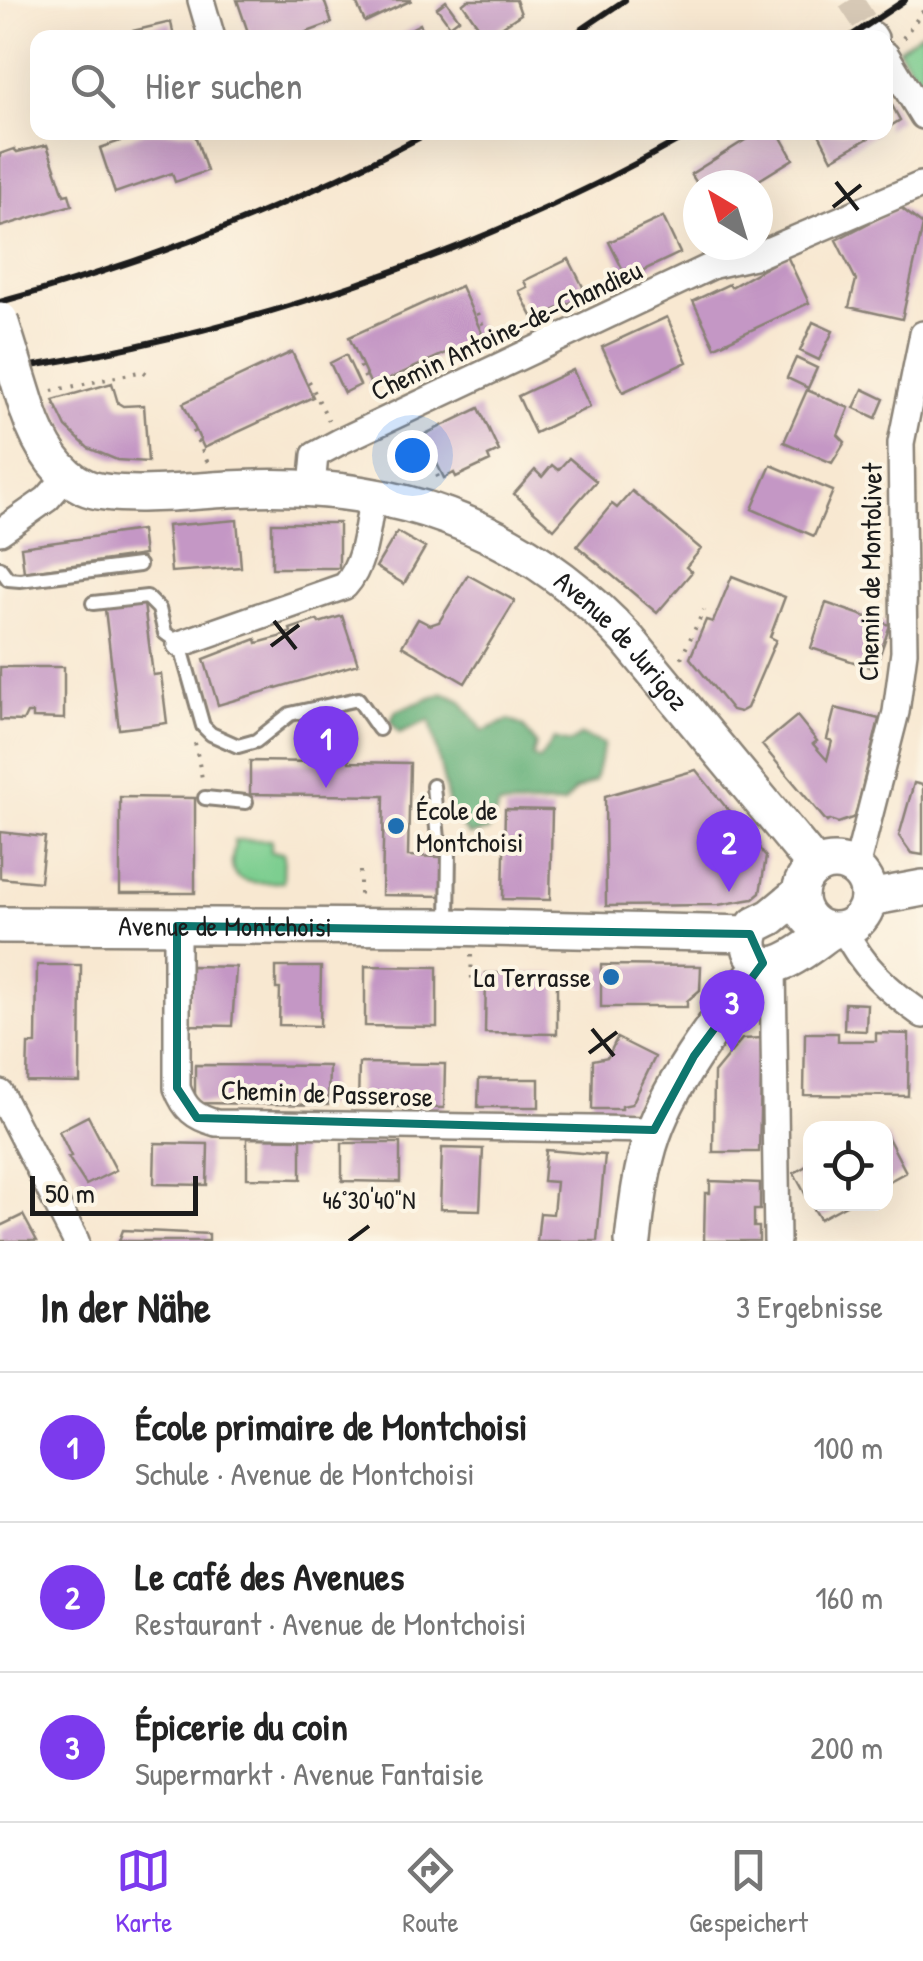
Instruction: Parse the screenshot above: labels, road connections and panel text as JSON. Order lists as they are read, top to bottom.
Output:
{
  "streets": {
    "street": [
      "Chemin Antoine-de-Chandieu",
      "Chemin de Montolivet",
      "Avenue de Jurigoz",
      "Avenue de Montchoisi",
      "Chemin de Passerose"
    ]
  },
  "crossings": [
    ["Chemin Antoine-de-Chandieu", "Avenue de Jurigoz"],
    ["Chemin de Montolivet", "Avenue de Jurigoz"],
    ["Avenue de Montchoisi", "Chemin de Passerose"]
  ],
  "places": ["École de Montchoisi", "La Terrasse"],
  "scale_bar": "50 m",
  "north": "top left",
  "page": {
    "search": "Hier suchen",
    "pins": ["1", "2", "3"],
    "scale": "50 m",
    "heading": ["In der Nähe", "3 Ergebnisse"],
    "list": [
      {
        "mark": "1",
        "name": "École primaire de Montchoisi",
        "note": "Schule · Avenue de Montchoisi",
        "value": "100 m"
      },
      {
        "mark": "2",
        "name": "Le café des Avenues",
        "note": "Restaurant · Avenue de Montchoisi",
        "value": "160 m"
      },
      {
        "mark": "3",
        "name": "Épicerie du coin",
        "note": "Supermarkt · Avenue Fantaisie",
        "value": "200 m"
      }
    ],
    "nav": ["Karte", "Route", "Gespeichert"]
  },
  "coordinates": ["46°30'40\"N"]
}
